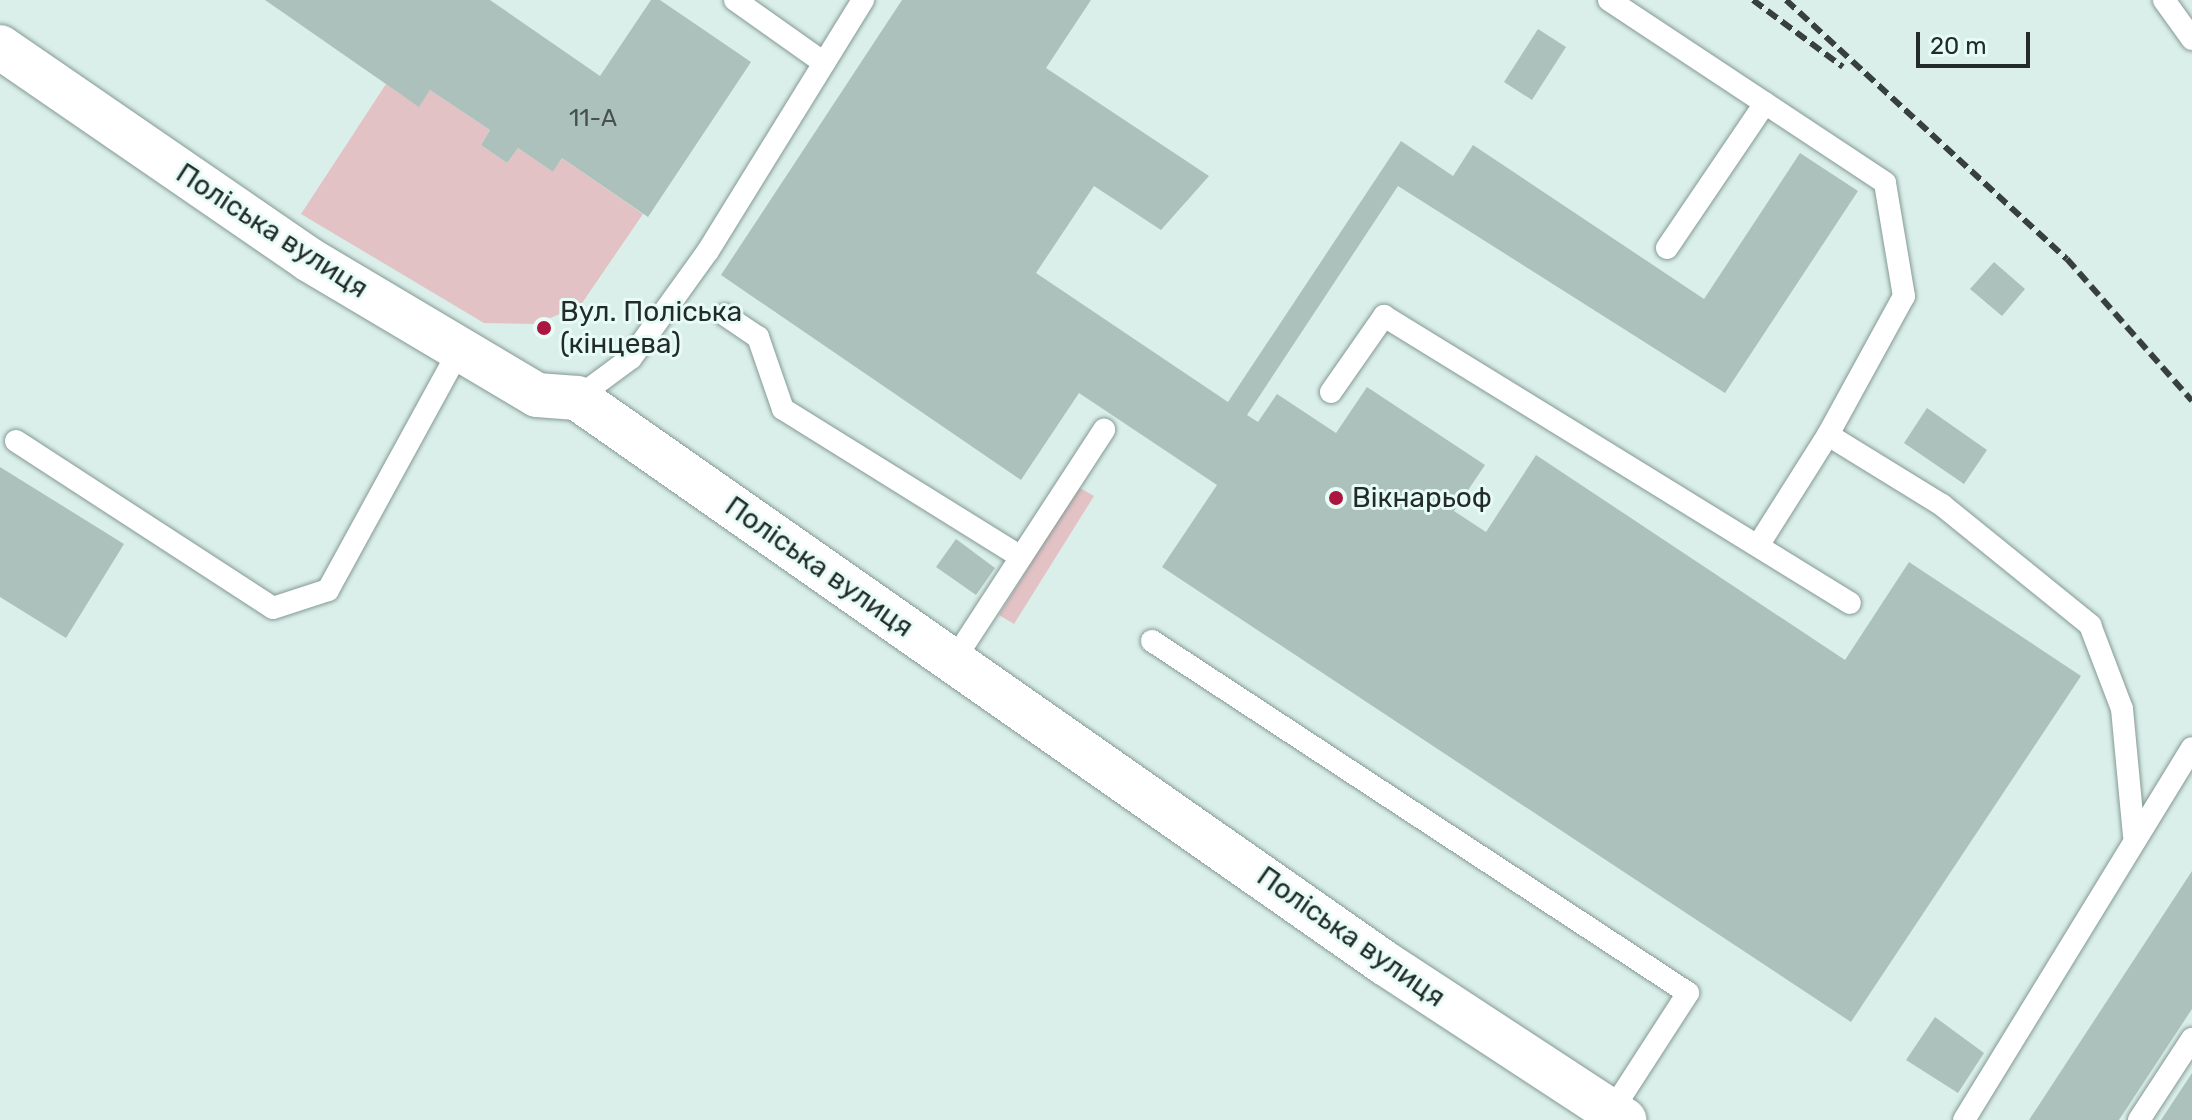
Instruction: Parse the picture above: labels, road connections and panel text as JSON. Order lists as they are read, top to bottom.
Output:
{
  "streets": {
    "street": ["Поліська вулиця"]
  },
  "places": ["Вул. Поліська (кінцева)", "Вікнарьоф"],
  "house_numbers": ["11-А"],
  "scale_bar": "20 m"
}
